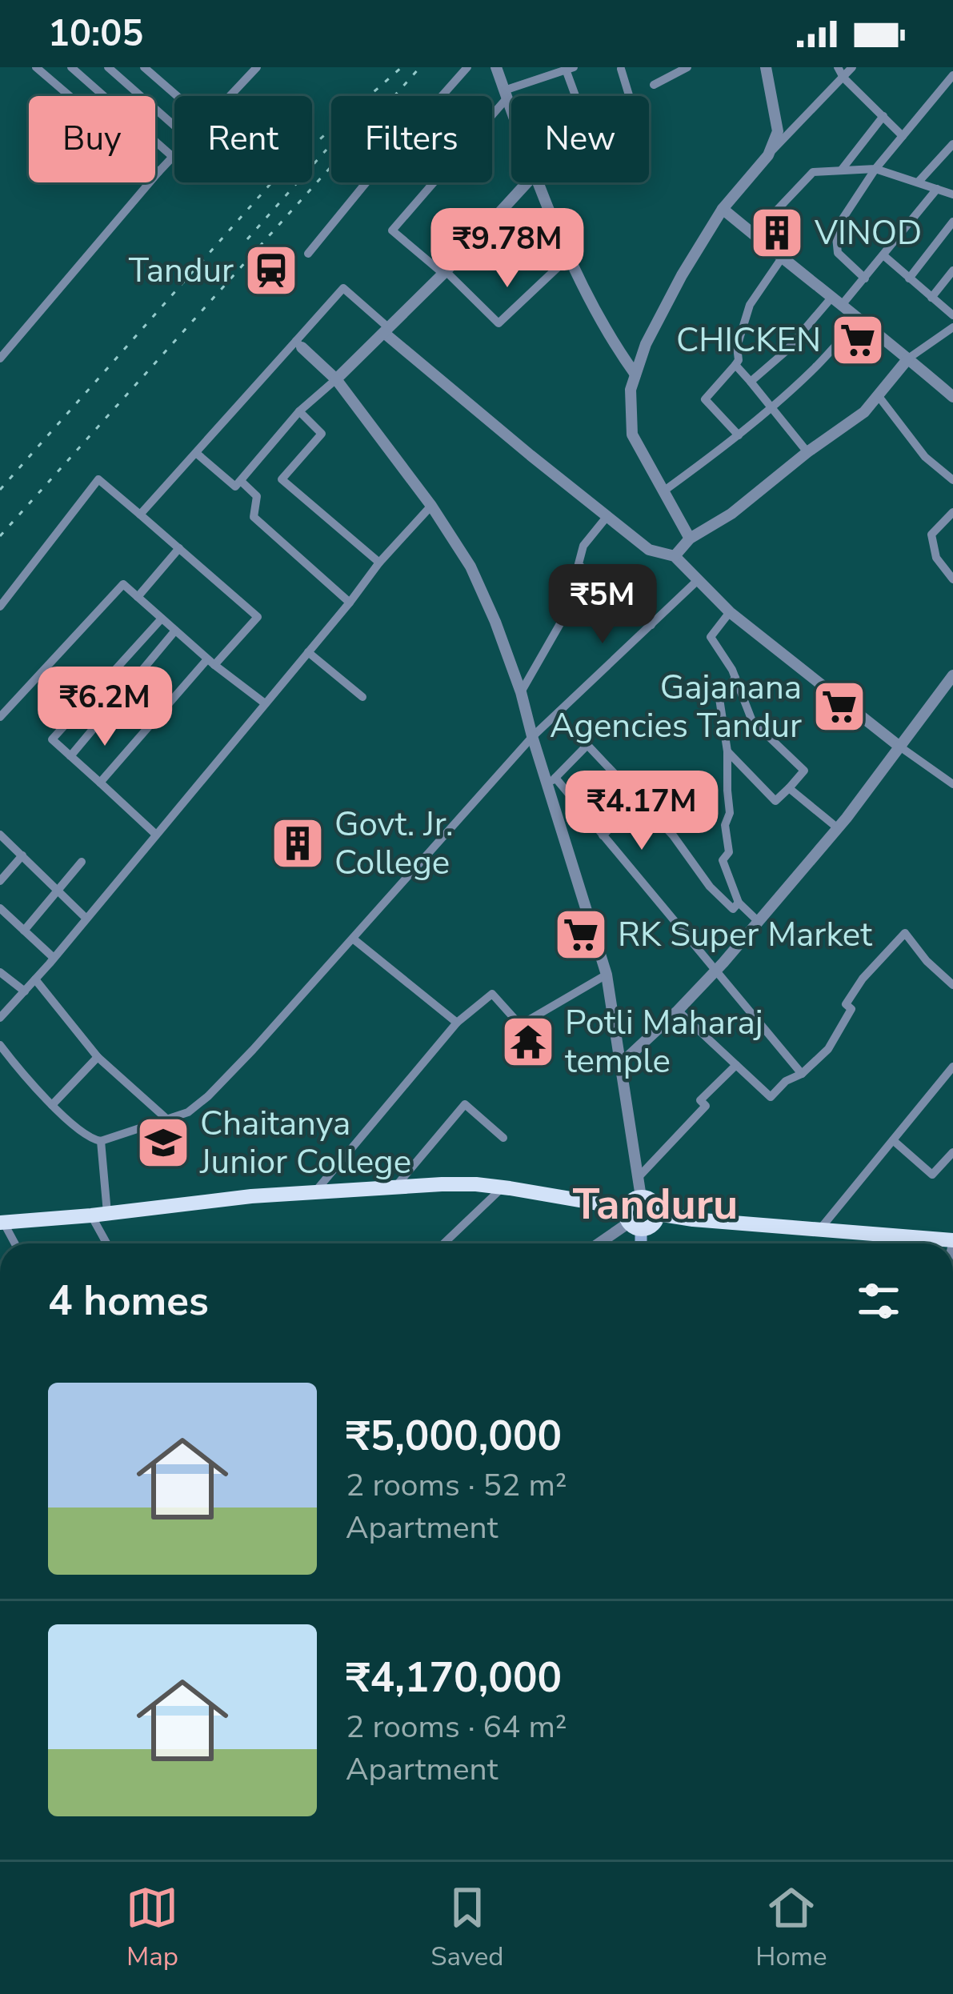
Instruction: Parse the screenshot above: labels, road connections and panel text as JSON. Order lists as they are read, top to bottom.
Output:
{
  "districts": ["Tanduru"],
  "places": {
    "building": ["VINOD", "Govt. Jr. College"],
    "station": ["Tandur"],
    "supermarket": ["CHICKEN", "Gajanana Agencies Tandur", "RK Super Market"],
    "temple": ["Potli Maharaj temple"],
    "school or university": ["Chaitanya Junior College"]
  },
  "page": {
    "status": "10:05",
    "chip": [
      "Buy",
      "Rent",
      "Filters",
      "New"
    ],
    "price": [
      "₹9.78M",
      "₹5M",
      "₹6.2M",
      "₹4.17M"
    ],
    "heading": "4 homes",
    "list": [
      {
        "name": "₹5,000,000",
        "note": "2 rooms · 52 m² · Apartment"
      },
      {
        "name": "₹4,170,000",
        "note": "2 rooms · 64 m² · Apartment"
      }
    ],
    "tabs": ["Map", "Saved", "Home"]
  }
}
